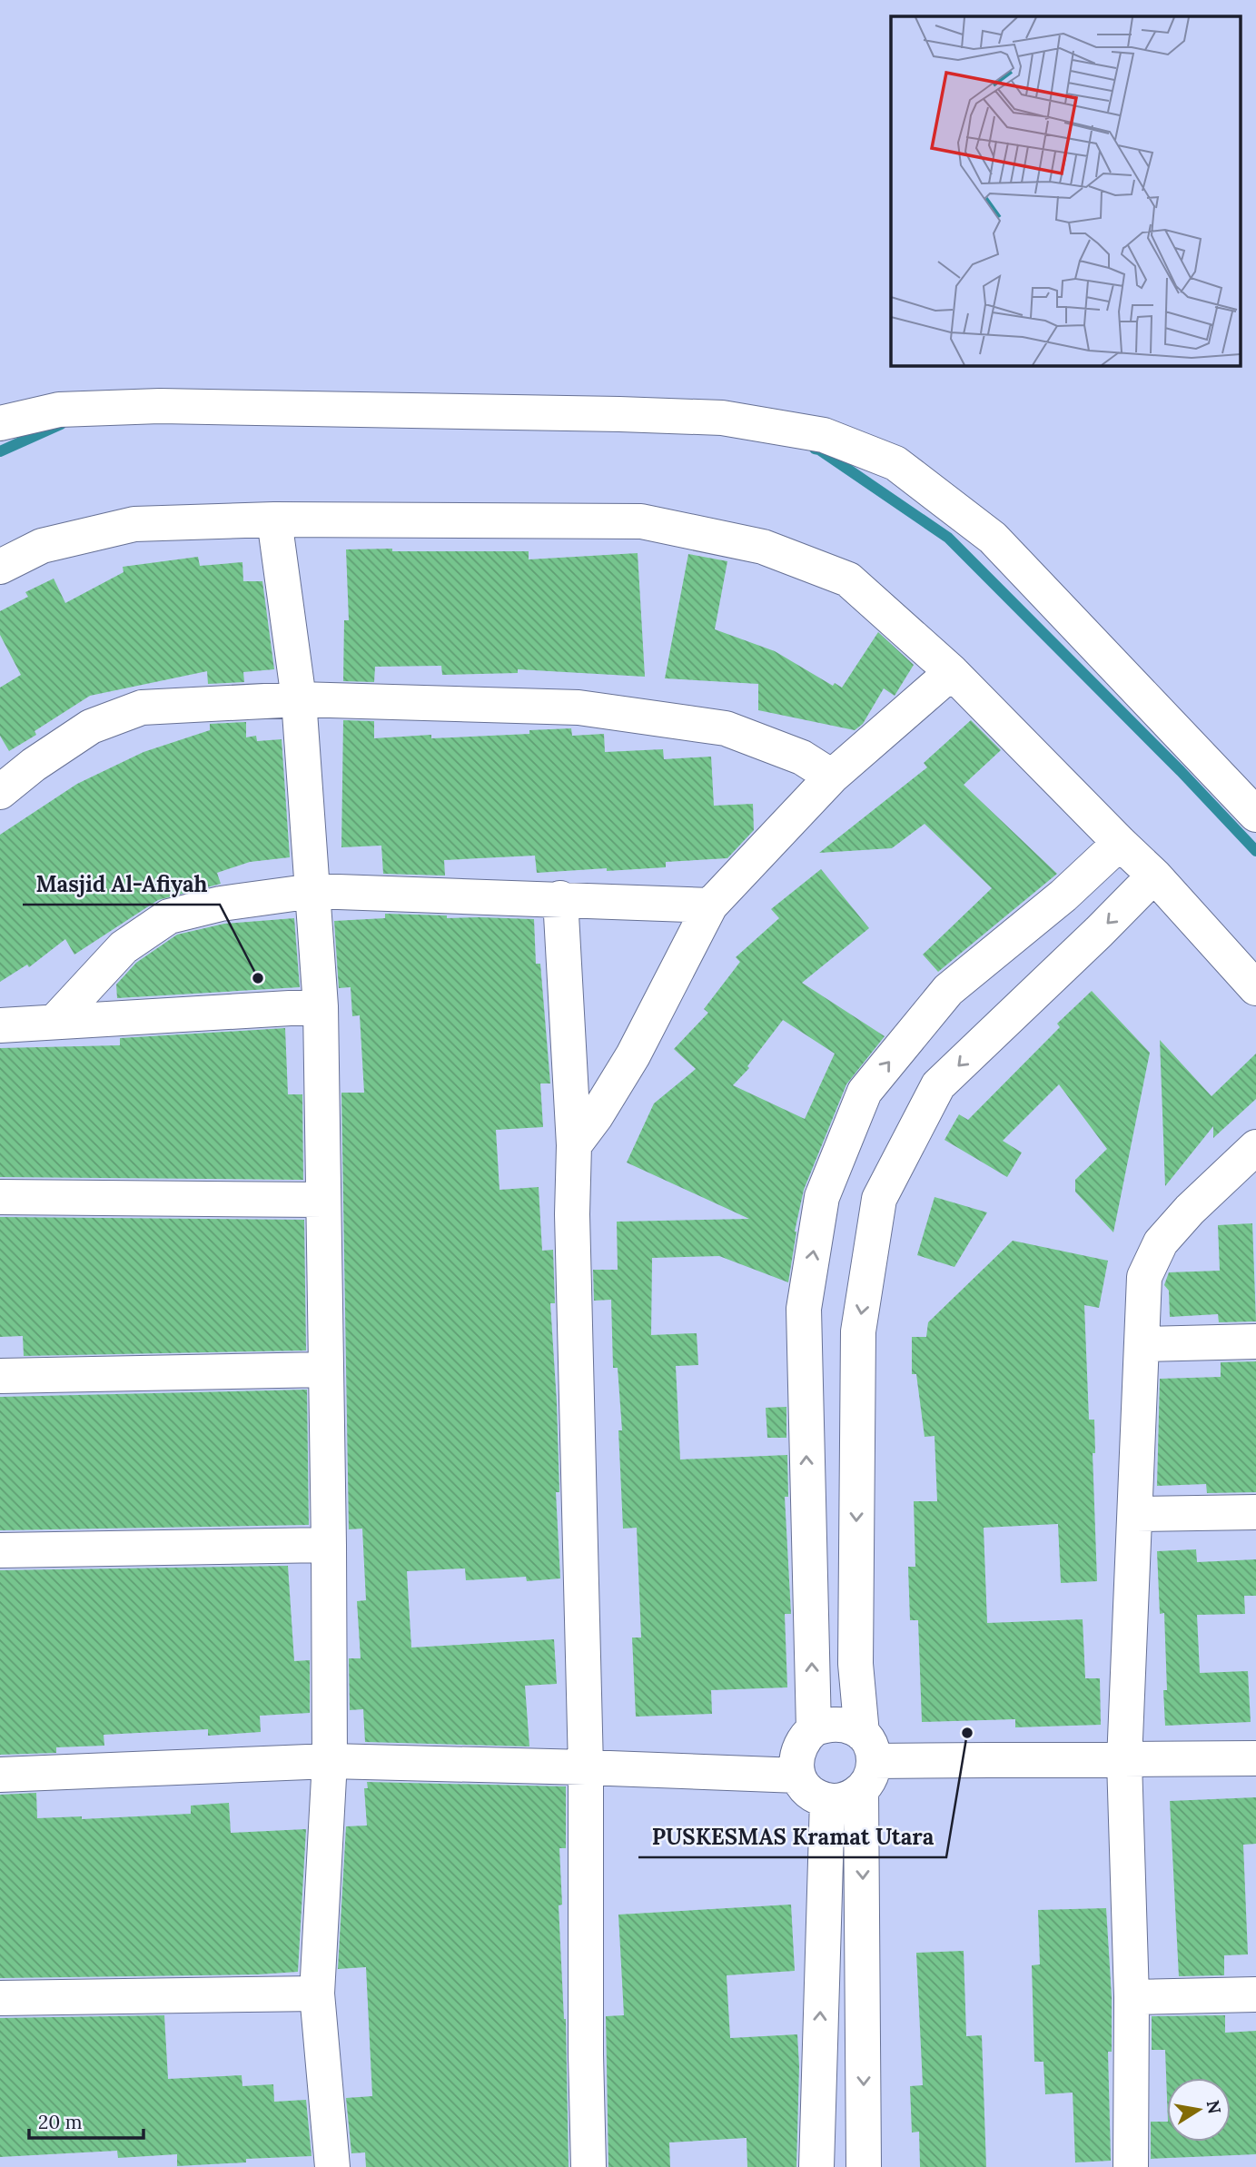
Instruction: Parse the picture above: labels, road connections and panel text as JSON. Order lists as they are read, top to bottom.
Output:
{
  "places": ["Masjid Al-Afiyah", "PUSKESMAS Kramat Utara"],
  "scale_bar": "20 m",
  "north": "right"
}
